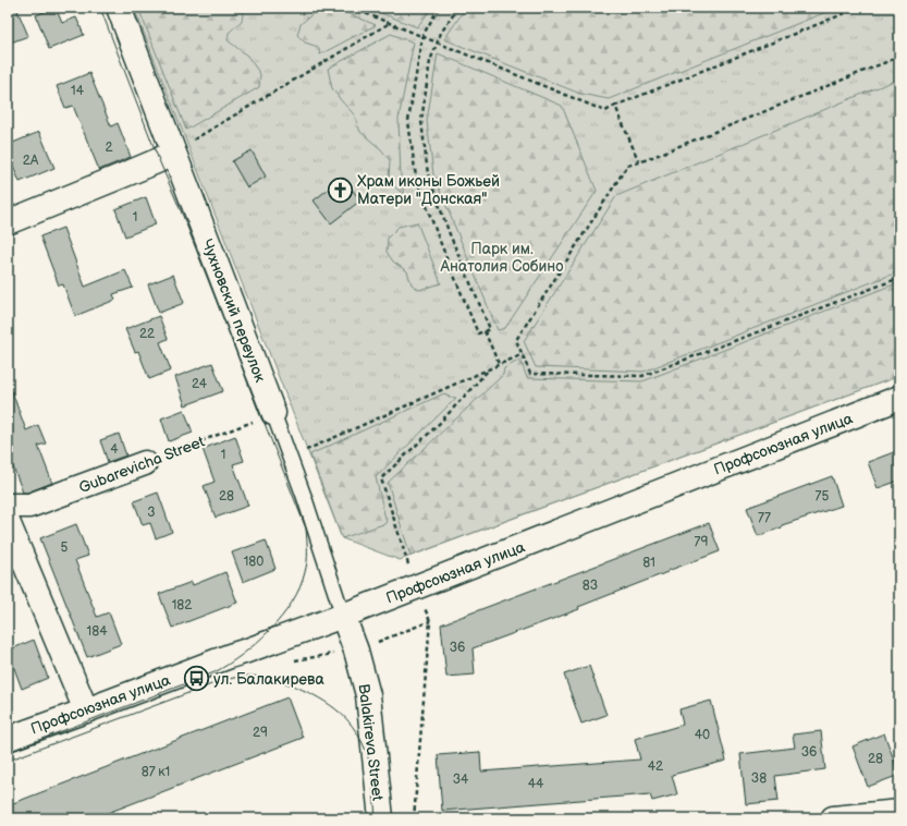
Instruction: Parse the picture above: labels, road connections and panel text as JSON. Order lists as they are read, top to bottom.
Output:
{
  "streets": {
    "street": [
      "Чухновский переулок",
      "Профсоюзная улица",
      "Gubarevicha Street",
      "Balakireva Street"
    ]
  },
  "crossings": [
    ["Чухновский переулок", "Профсоюзная улица"],
    ["Чухновский переулок", "Gubarevicha Street"],
    ["Чухновский переулок", "Balakireva Street"],
    ["Профсоюзная улица", "Balakireva Street"]
  ],
  "parks": ["Парк им. Анатолия Собино"],
  "places": {
    "church": ["Храм иконы Божьей Матери \"Донская\""],
    "bus stop": ["ул. Балакирева"]
  },
  "house_numbers": [
    "14",
    "2",
    "2А",
    "1",
    "22",
    "24",
    "4",
    "1",
    "28",
    "75",
    "3",
    "77",
    "79",
    "5",
    "180",
    "81",
    "83",
    "182",
    "184",
    "36",
    "29",
    "40",
    "36",
    "28",
    "42",
    "87 к1",
    "38",
    "34",
    "44"
  ]
}
